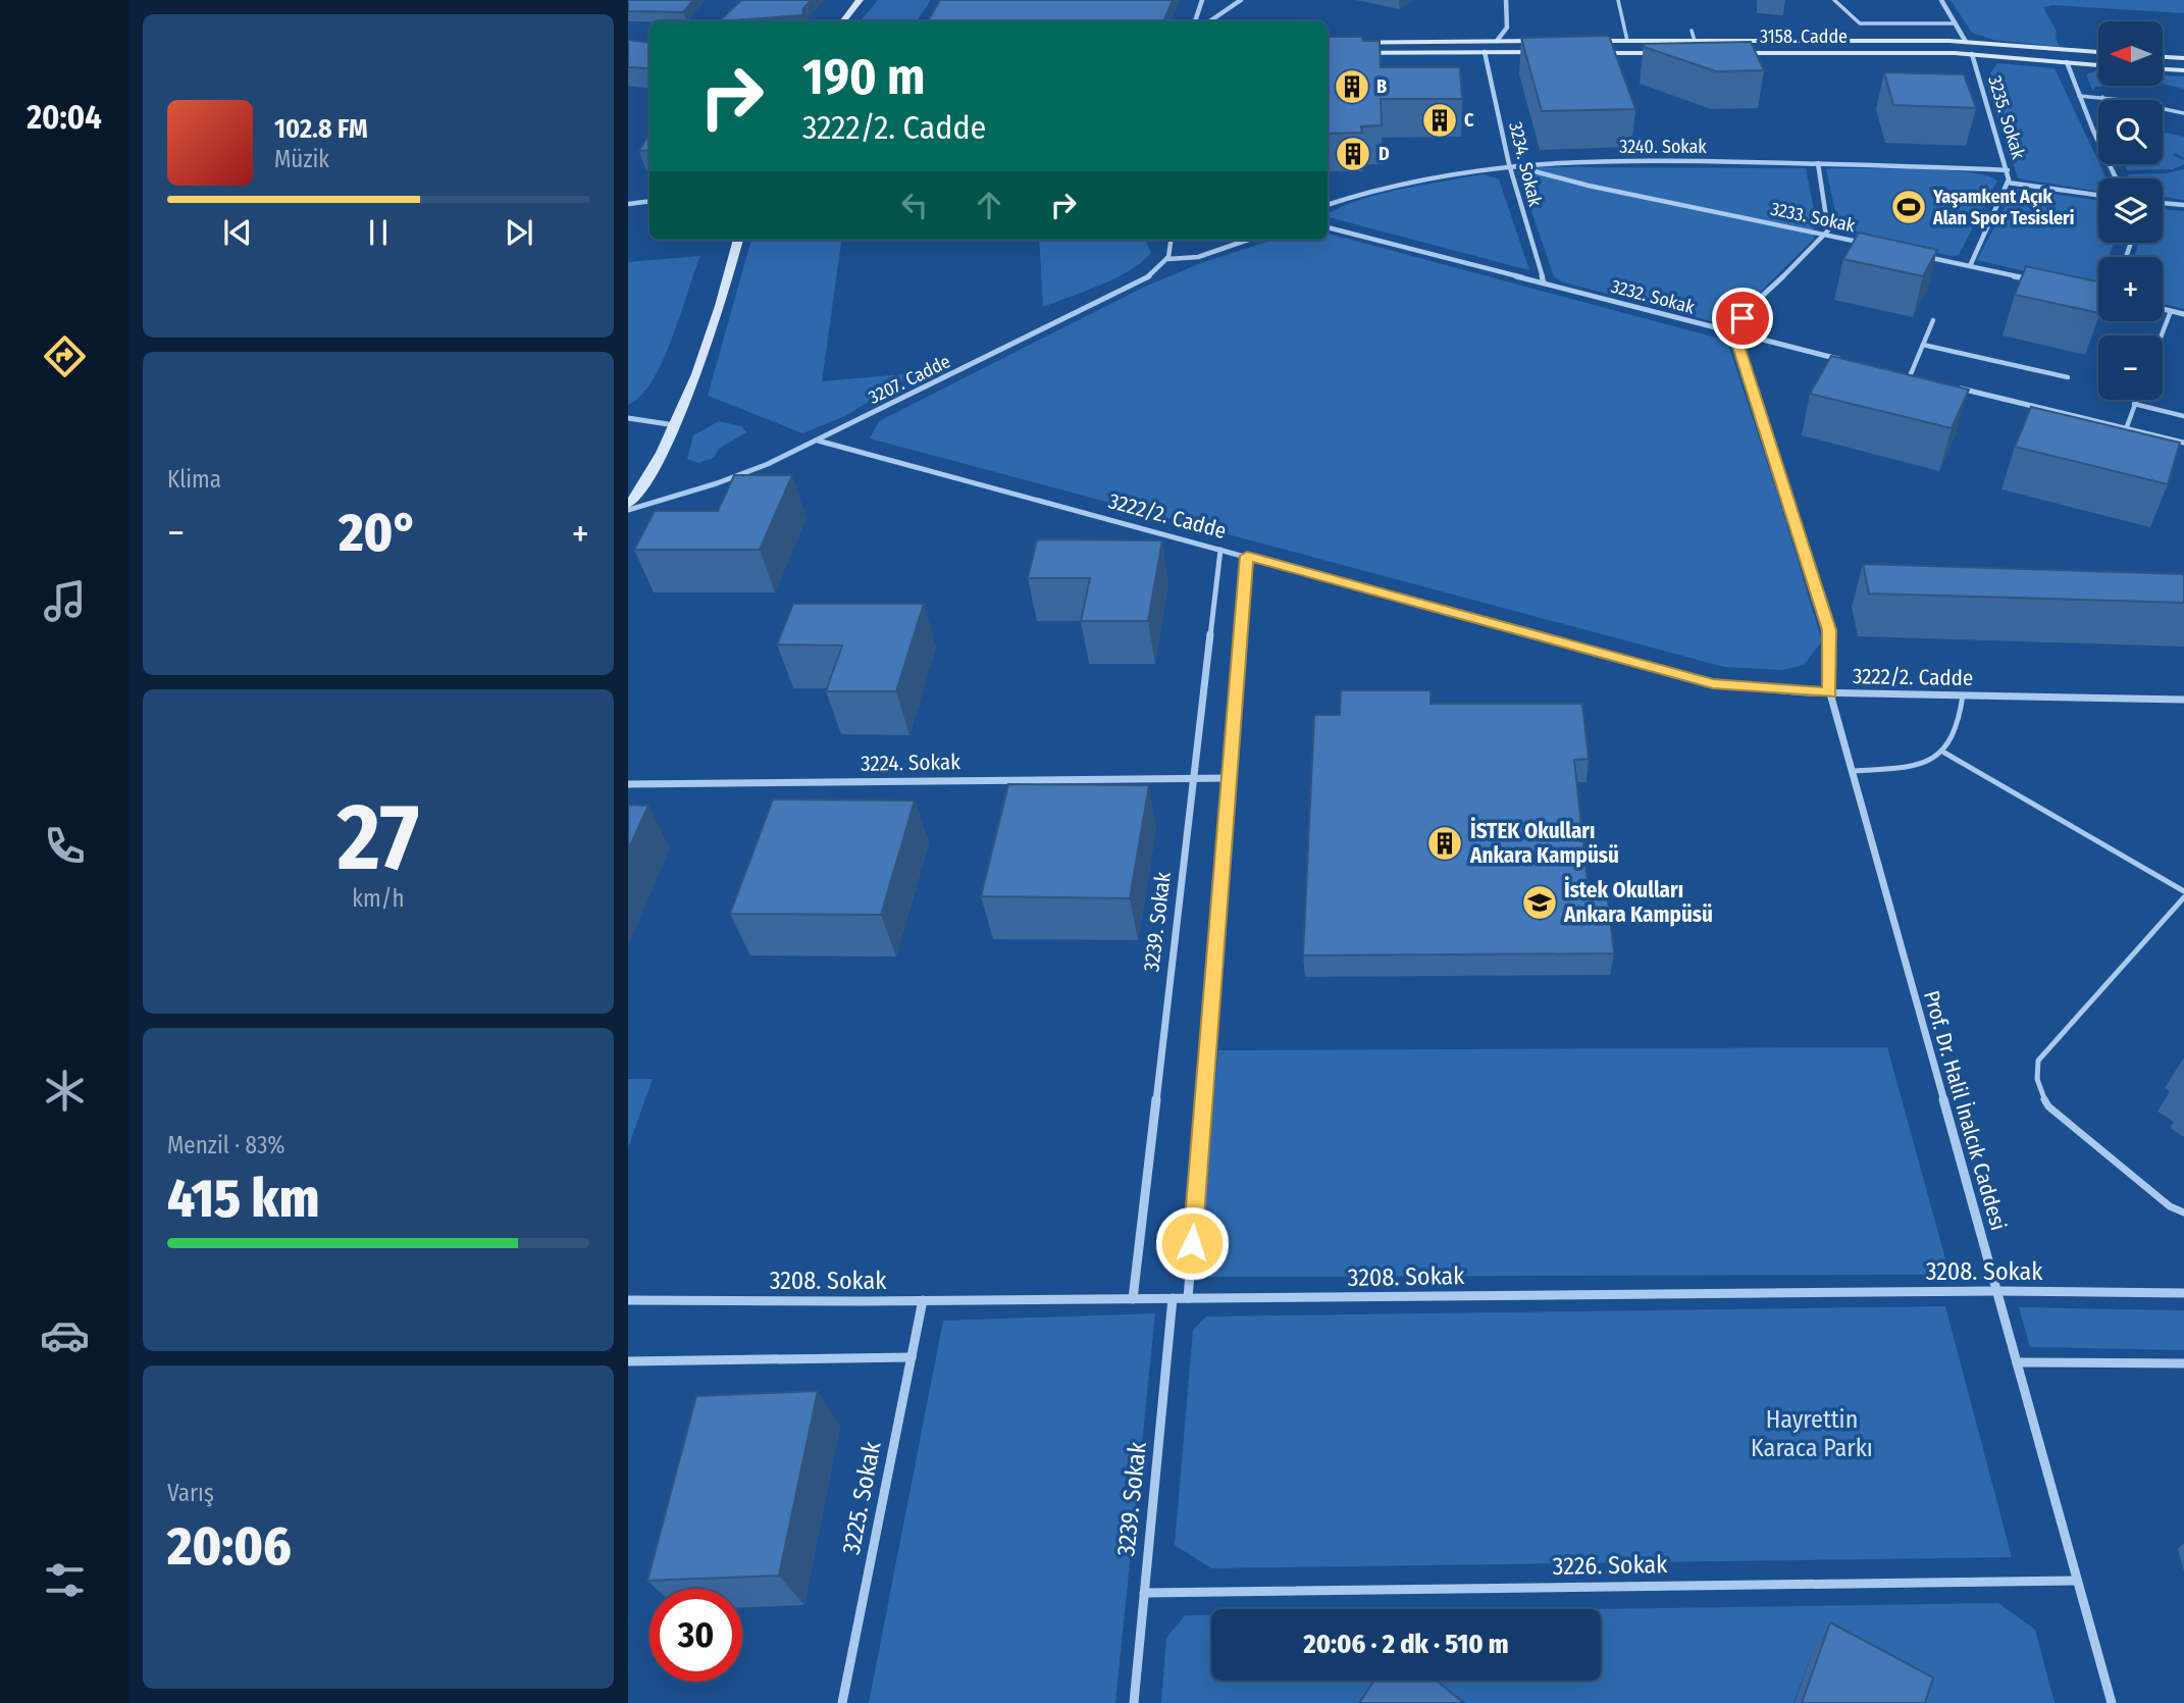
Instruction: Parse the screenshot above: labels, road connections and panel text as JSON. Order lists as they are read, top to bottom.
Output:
{
  "streets": {
    "street": [
      "3158. Cadde",
      "3235. Sokak",
      "3240. Sokak",
      "3234. Sokak",
      "3233. Sokak",
      "3232. Sokak",
      "3207. Cadde",
      "3222/2. Cadde",
      "3224. Sokak",
      "3239. Sokak",
      "Prof. Dr. Halil İnalcık Caddesi",
      "3208. Sokak",
      "3225. Sokak",
      "3226. Sokak"
    ]
  },
  "crossings": [
    ["3158. Cadde", "3235. Sokak"],
    ["3235. Sokak", "3240. Sokak"],
    ["3240. Sokak", "3234. Sokak"],
    ["3240. Sokak", "3233. Sokak"],
    ["3234. Sokak", "3233. Sokak"],
    ["3234. Sokak", "3232. Sokak"],
    ["3232. Sokak", "Prof. Dr. Halil İnalcık Caddesi"],
    ["3207. Cadde", "3222/2. Cadde"],
    ["3222/2. Cadde", "3239. Sokak"],
    ["3222/2. Cadde", "Prof. Dr. Halil İnalcık Caddesi"],
    ["3224. Sokak", "3239. Sokak"],
    ["3239. Sokak", "3208. Sokak"],
    ["3239. Sokak", "3226. Sokak"],
    ["Prof. Dr. Halil İnalcık Caddesi", "3208. Sokak"],
    ["Prof. Dr. Halil İnalcık Caddesi", "3226. Sokak"],
    ["3208. Sokak", "3225. Sokak"]
  ],
  "parks": ["Hayrettin Karaca Parkı"],
  "places": {
    "building": [
      "B",
      "C",
      "D",
      "İSTEK Okulları Ankara Kampüsü"
    ],
    "sports": ["Yaşamkent Açık Alan Spor Tesisleri"],
    "school or university": ["İstek Okulları Ankara Kampüsü"]
  },
  "north": "left",
  "page": {
    "tabs": "20:04",
    "map_buttons": ["+", "−"],
    "turn": ["190 m", "3222/2. Cadde"],
    "song": ["102.8 FM", "Müzik"],
    "tile": [
      "Klima",
      ["27", "km/h"],
      ["Menzil · 83%", "415 km"],
      ["Varış", "20:06"]
    ],
    "heat": ["−", "20°", "+"],
    "limit": "30",
    "trip": "20:06 · 2 dk · 510 m"
  }
}
